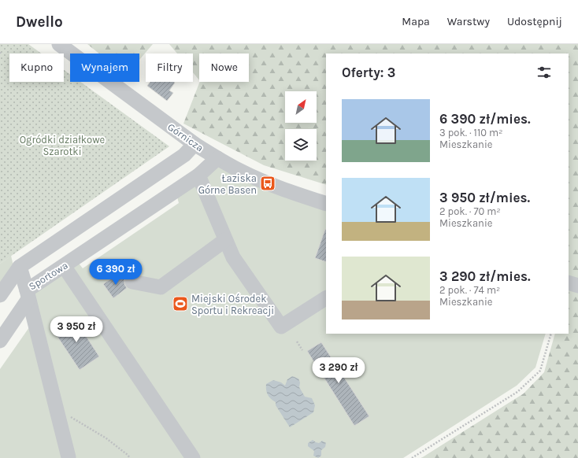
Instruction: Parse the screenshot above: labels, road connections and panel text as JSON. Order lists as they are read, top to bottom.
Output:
{
  "streets": {
    "street": ["Górnicza", "Sportowa"]
  },
  "crossings": [
    ["Górnicza", "Sportowa"]
  ],
  "parks": ["Ogródki działkowe Szarotki"],
  "places": {
    "bus stop": ["Łaziska Górne Basen"],
    "sports": ["Miejski Ośrodek Sportu i Rekreacji"]
  },
  "north": "top right",
  "page": {
    "header": "Dwello",
    "nav": ["Mapa", "Warstwy", "Udostępnij"],
    "chip": [
      "Kupno",
      "Wynajem",
      "Filtry",
      "Nowe"
    ],
    "heading": "Oferty: 3",
    "list": [
      {
        "name": "6 390 zł/mies.",
        "note": "3 pok. · 110 m² · Mieszkanie"
      },
      {
        "name": "3 950 zł/mies.",
        "note": "2 pok. · 70 m² · Mieszkanie"
      },
      {
        "name": "3 290 zł/mies.",
        "note": "2 pok. · 74 m² · Mieszkanie"
      }
    ],
    "price": ["6 390 zł", "3 950 zł", "3 290 zł"]
  }
}
